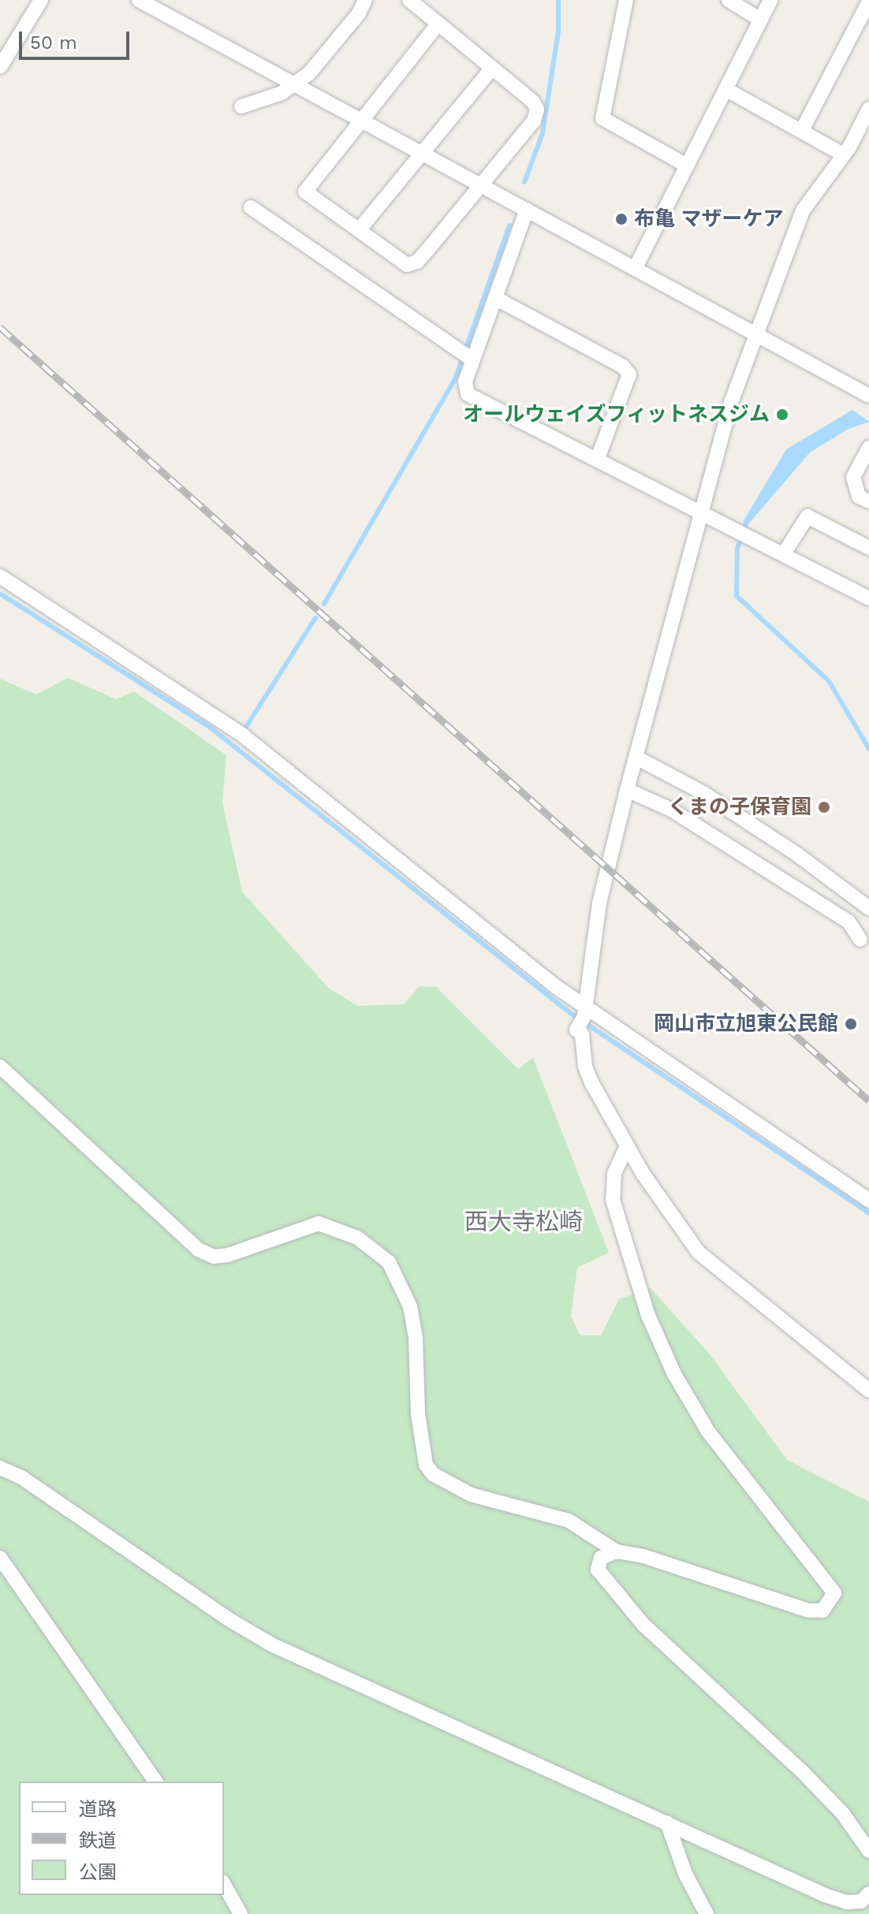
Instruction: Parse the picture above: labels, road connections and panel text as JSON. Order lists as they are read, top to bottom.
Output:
{
  "districts": ["西大寺松崎"],
  "places": [
    "布亀 マザーケア",
    "オールウェイズフィットネスジム",
    "くまの子保育園",
    "岡山市立旭東公民館"
  ],
  "legend": ["道路", "鉄道", "公園"],
  "scale_bar": "50 m"
}
